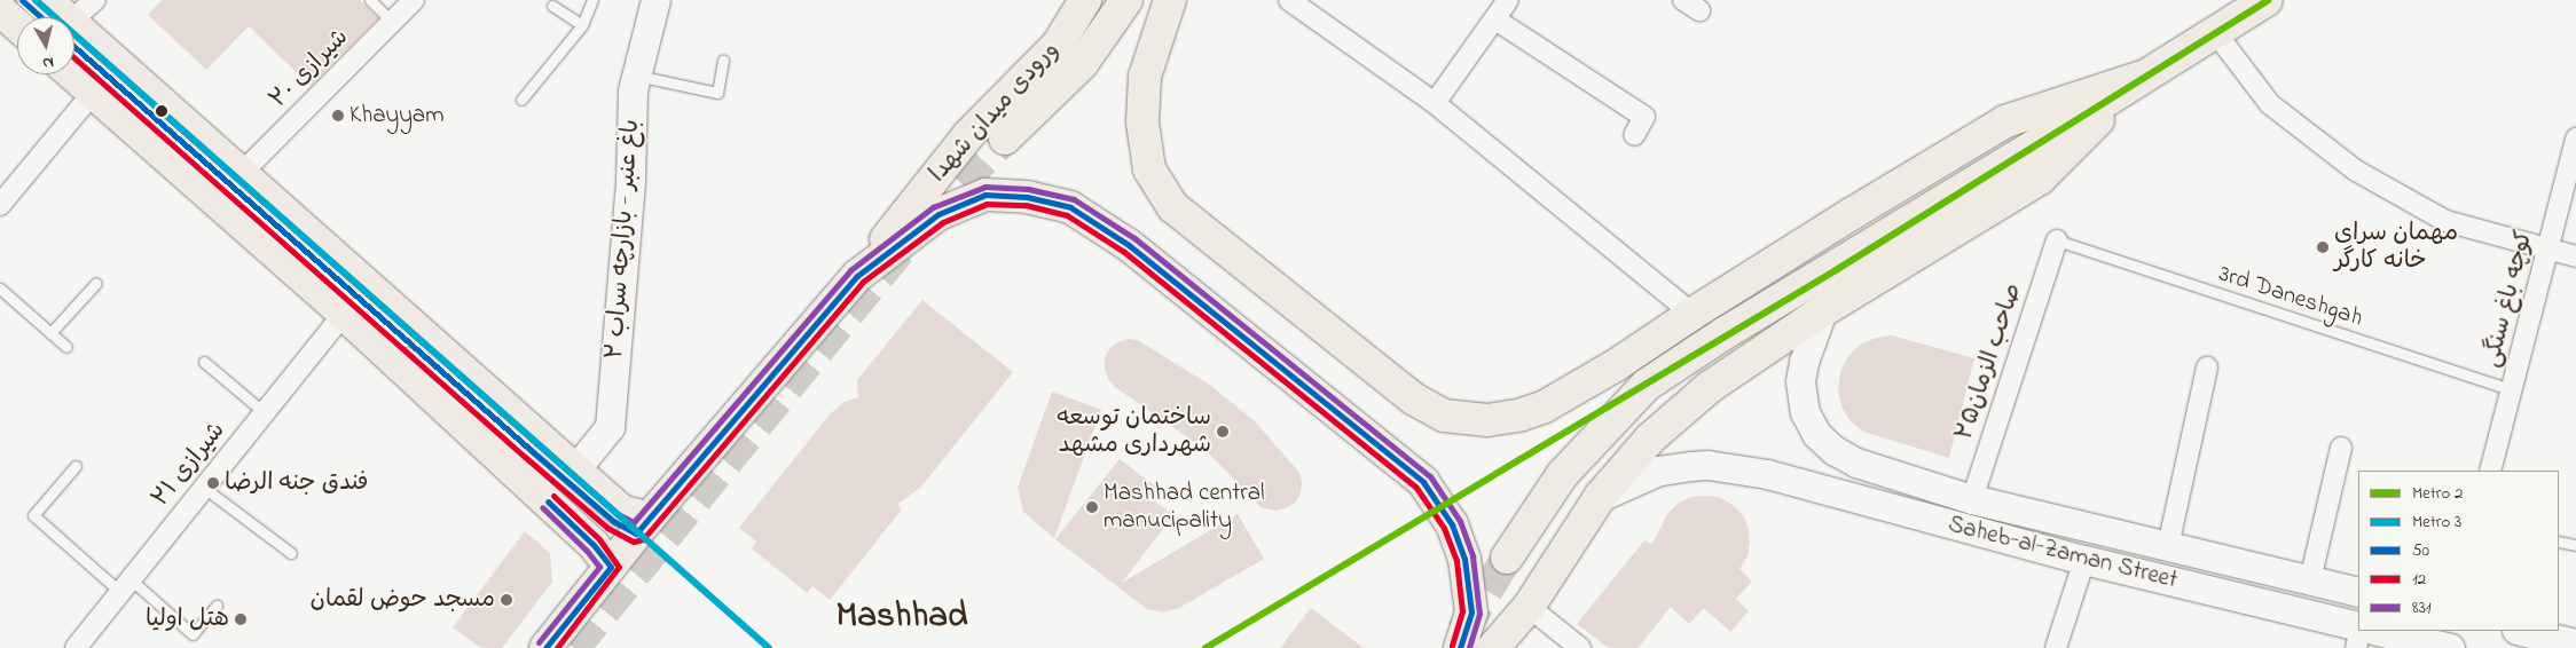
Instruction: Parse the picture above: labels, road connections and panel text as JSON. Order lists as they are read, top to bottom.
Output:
{
  "streets": {
    "main road": ["ورودی میدان شهدا", "باغ عنبر - بازارچه سراب ۲", "Saheb-al-Zaman Street"],
    "street": [
      "شیرازی ۲۰",
      "کوچه باغ سنگی",
      "صاحب الزمان۲۵",
      "شیرازی ۲۱"
    ],
    "lane": ["3rd Daneshgah"]
  },
  "crossings": [
    ["3rd Daneshgah", "کوچه باغ سنگی"],
    ["3rd Daneshgah", "صاحب الزمان۲۵"]
  ],
  "districts": ["Mashhad"],
  "places": [
    "Khayyam",
    "مهمان سرای خانه کارگر",
    "ساختمان توسعه شهرداری مشهد",
    "فندق جنه الرضا",
    "Mashhad central manucipality",
    "مسجد حوض لقمان",
    "هتل اولیا"
  ],
  "lines": [
    "metro line 2",
    "metro line 3",
    "transit line 50",
    "transit line 831",
    "transit line 12"
  ],
  "legend": [
    "Metro 2",
    "Metro 3",
    "50",
    "12",
    "831"
  ],
  "north": "bottom"
}
